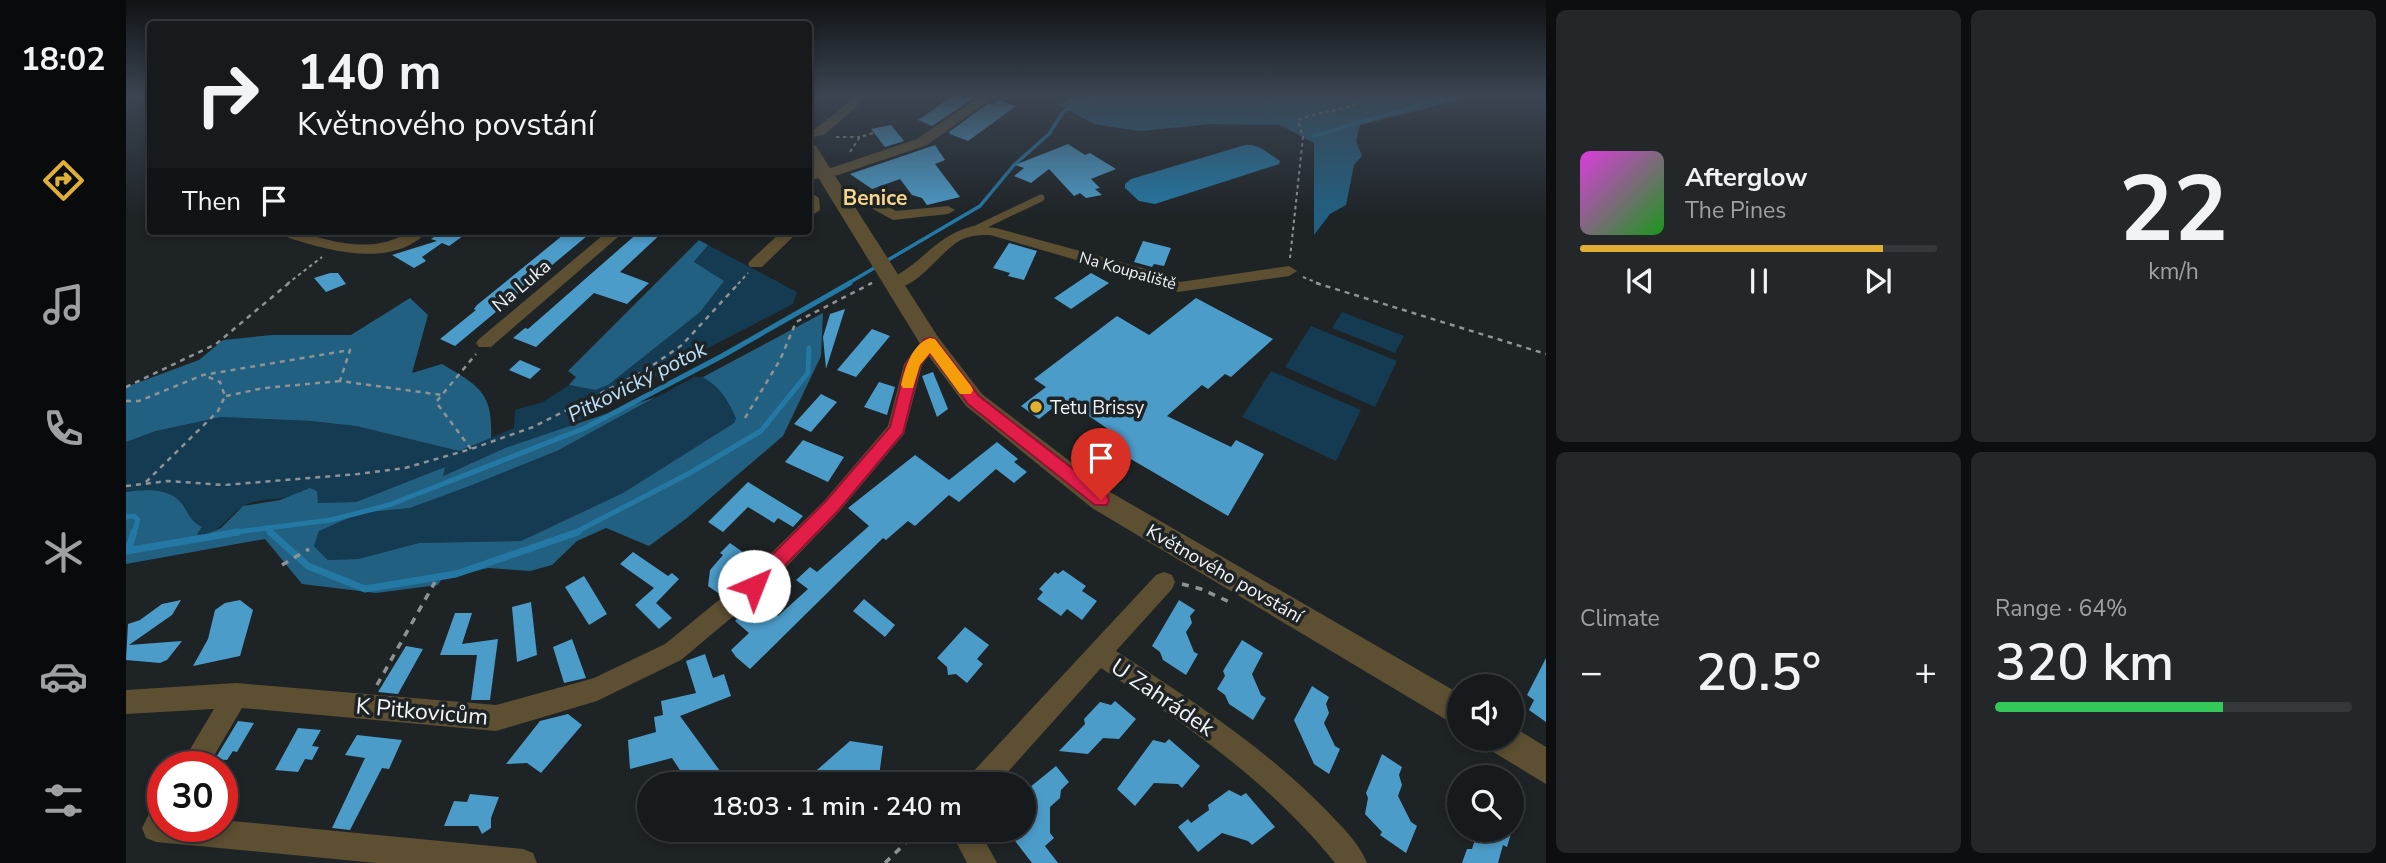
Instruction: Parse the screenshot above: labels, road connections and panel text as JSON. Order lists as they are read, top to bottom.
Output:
{
  "streets": {
    "street": [
      "Na Koupaliště",
      "Na Luka",
      "Květnového povstání",
      "U Zahrádek",
      "K Pitkovicům"
    ]
  },
  "crossings": [
    ["Květnového povstání", "K Pitkovicům"]
  ],
  "districts": ["Benice"],
  "water": ["Pitkovický potok"],
  "places": ["Tetu Brissy"],
  "page": {
    "tabs": "18:02",
    "tile": [
      ["22", "km/h"],
      "Climate",
      ["Range · 64%", "320 km"]
    ],
    "turn": ["140 m", "Květnového povstání"],
    "song": ["Afterglow", "The Pines"],
    "then": "Then",
    "heat": ["−", "20.5°", "+"],
    "limit": "30",
    "trip": "18:03 · 1 min · 240 m"
  }
}
